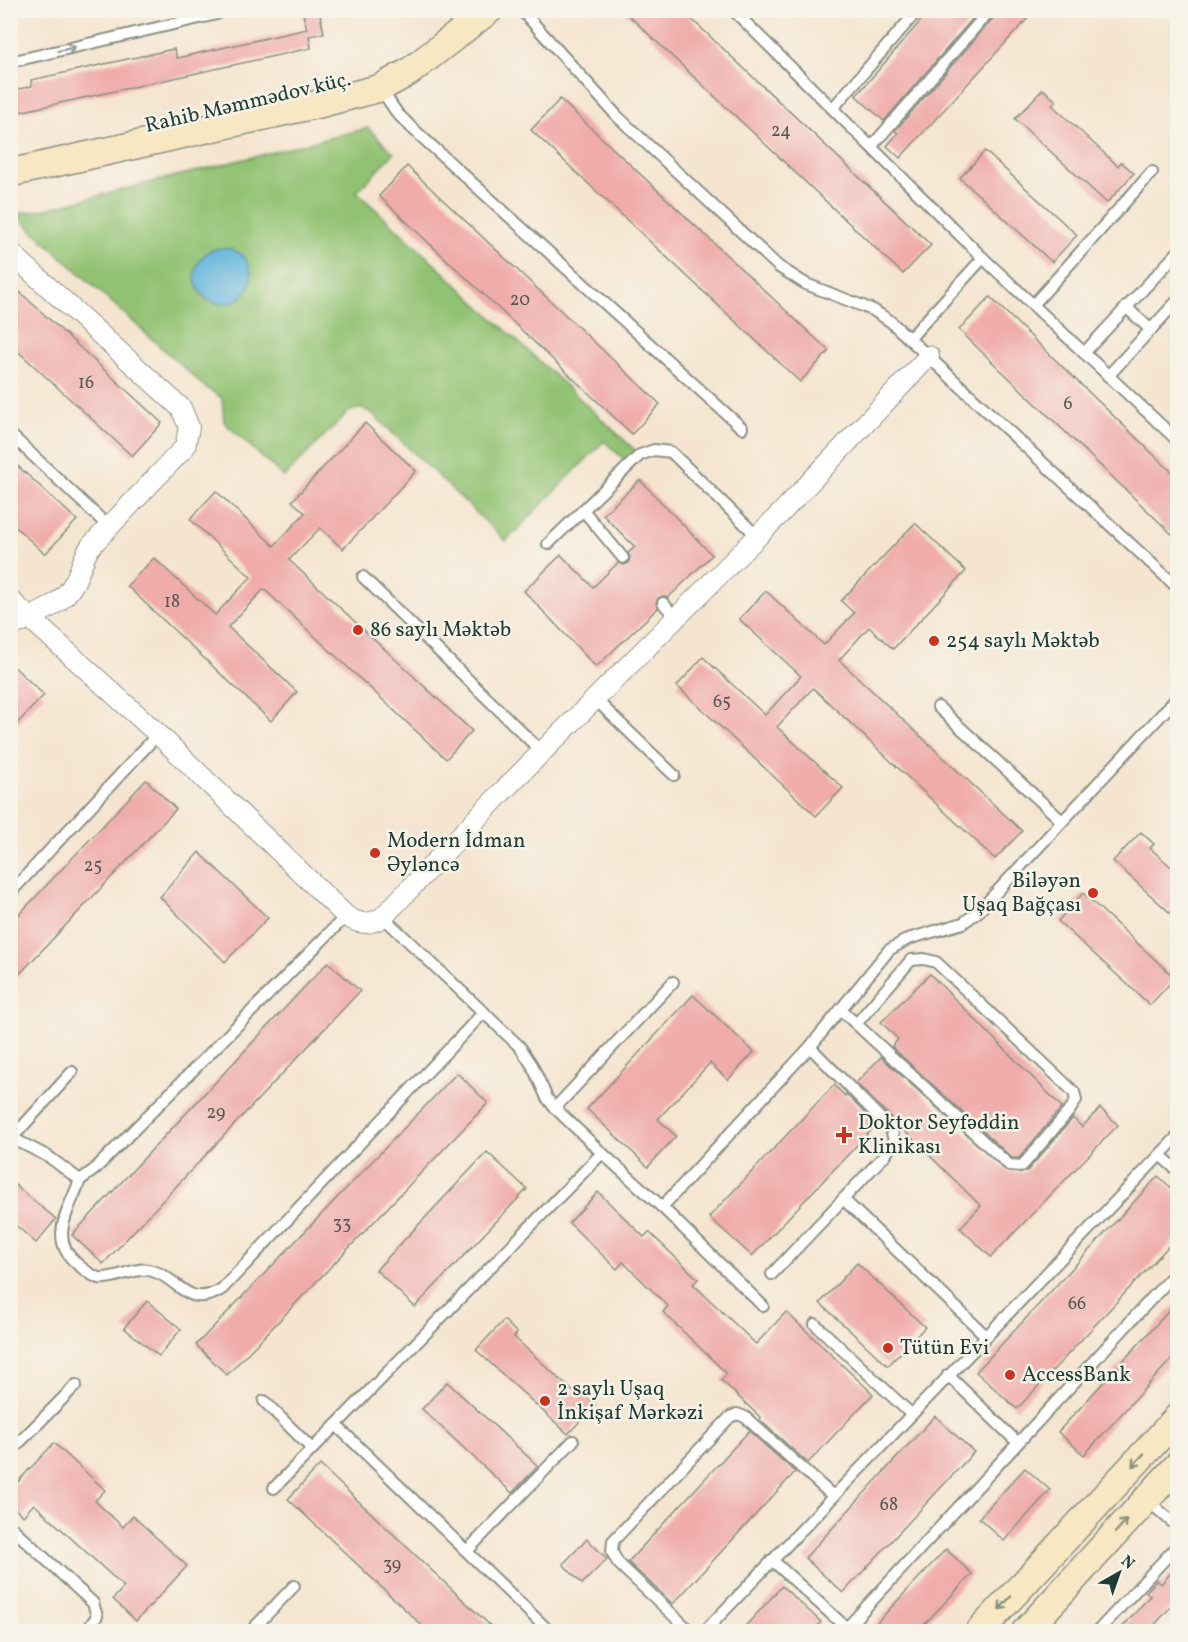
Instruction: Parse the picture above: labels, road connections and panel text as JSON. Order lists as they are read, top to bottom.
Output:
{
  "streets": {
    "main road": ["Rahib Məmmədov küç."]
  },
  "places": {
    "other": [
      "86 saylı Məktəb",
      "254 saylı Məktəb",
      "Modern İdman Əyləncə",
      "Biləyən Uşaq Bağçası",
      "Tütün Evi",
      "AccessBank",
      "2 saylı Uşaq İnkişaf Mərkəzi"
    ],
    "health": ["Doktor Seyfәddin Klinikası"]
  },
  "house_numbers": [
    "24",
    "20",
    "16",
    "6",
    "18",
    "65",
    "25",
    "29",
    "33",
    "66",
    "68",
    "39"
  ],
  "north": "top right"
}
